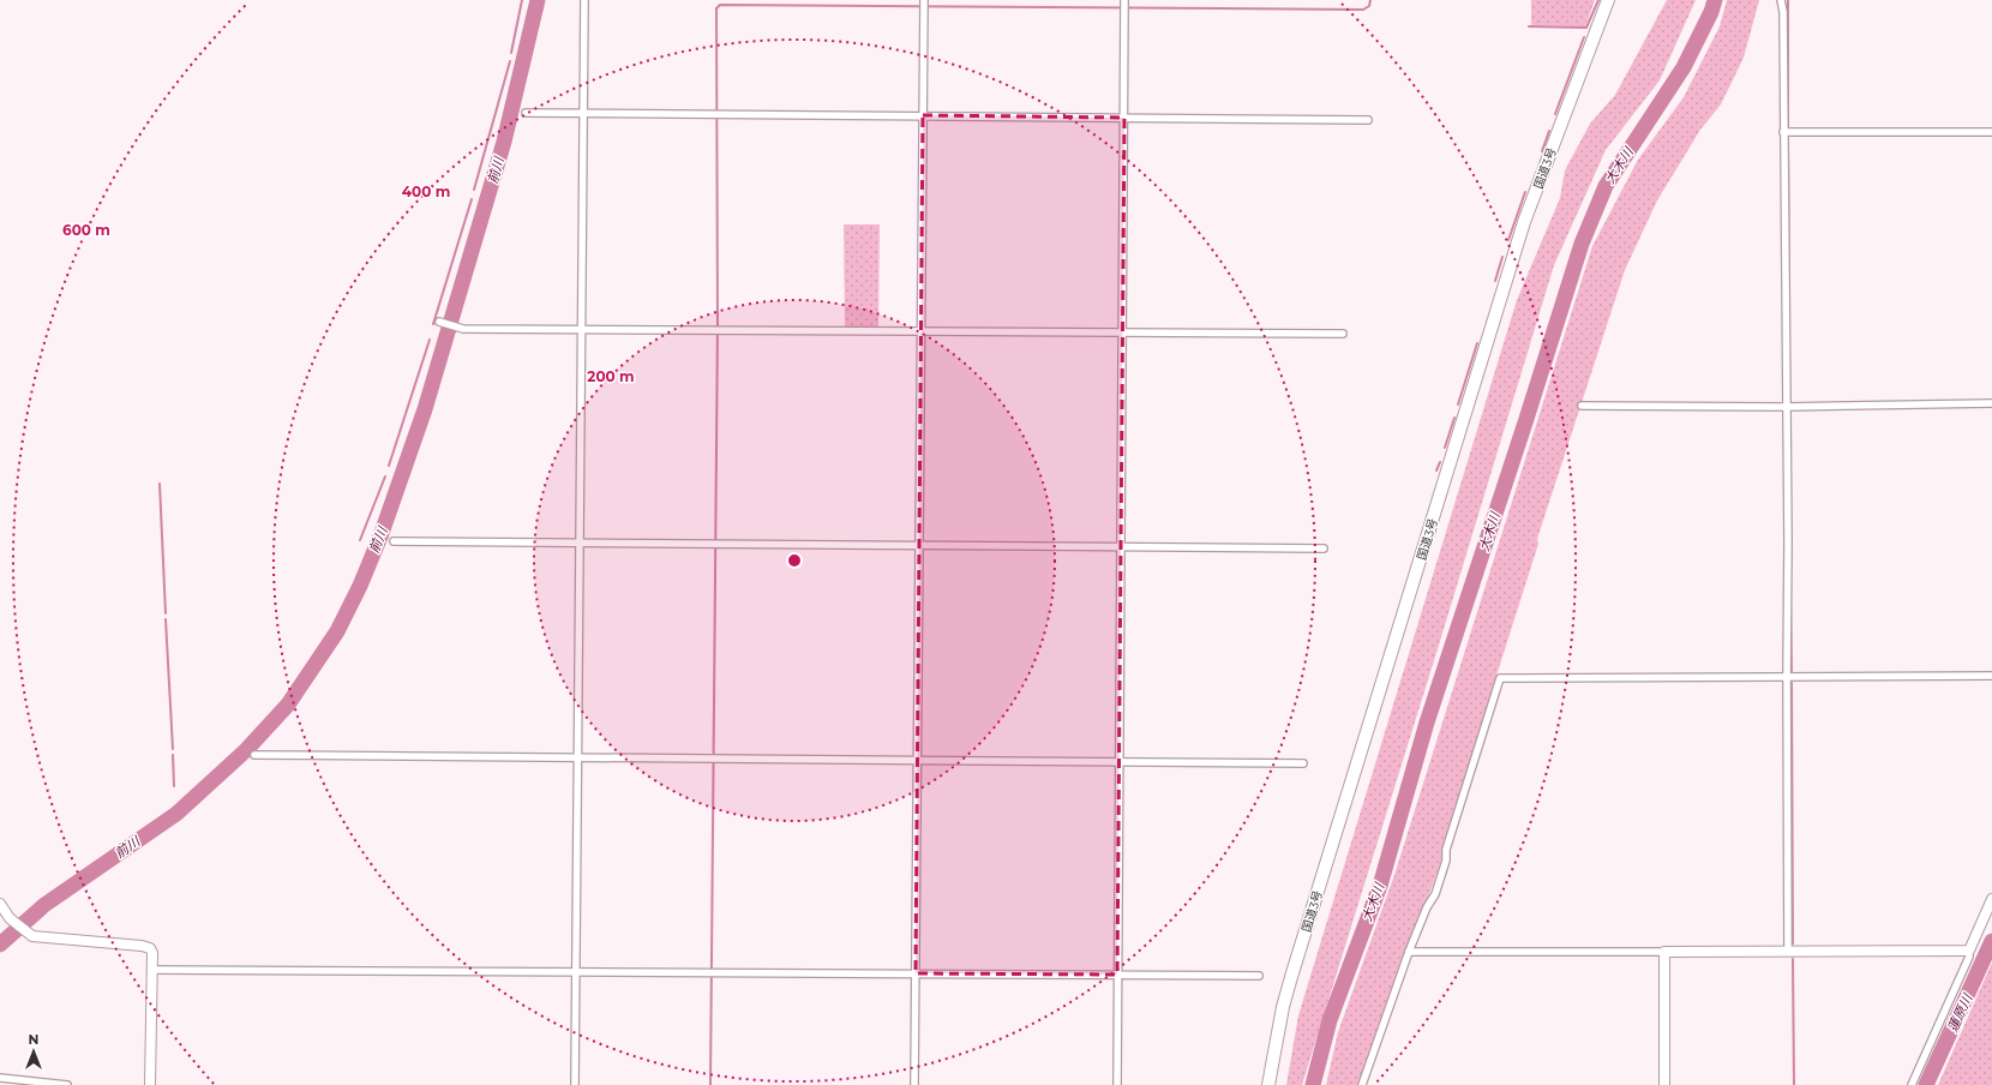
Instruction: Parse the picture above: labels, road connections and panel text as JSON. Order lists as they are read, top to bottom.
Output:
{
  "streets": {
    "highway": ["国道3号"]
  },
  "water": ["大木川", "前川", "蓮原川"],
  "north": "top",
  "rings": ["400 m", "600 m", "200 m"]
}
